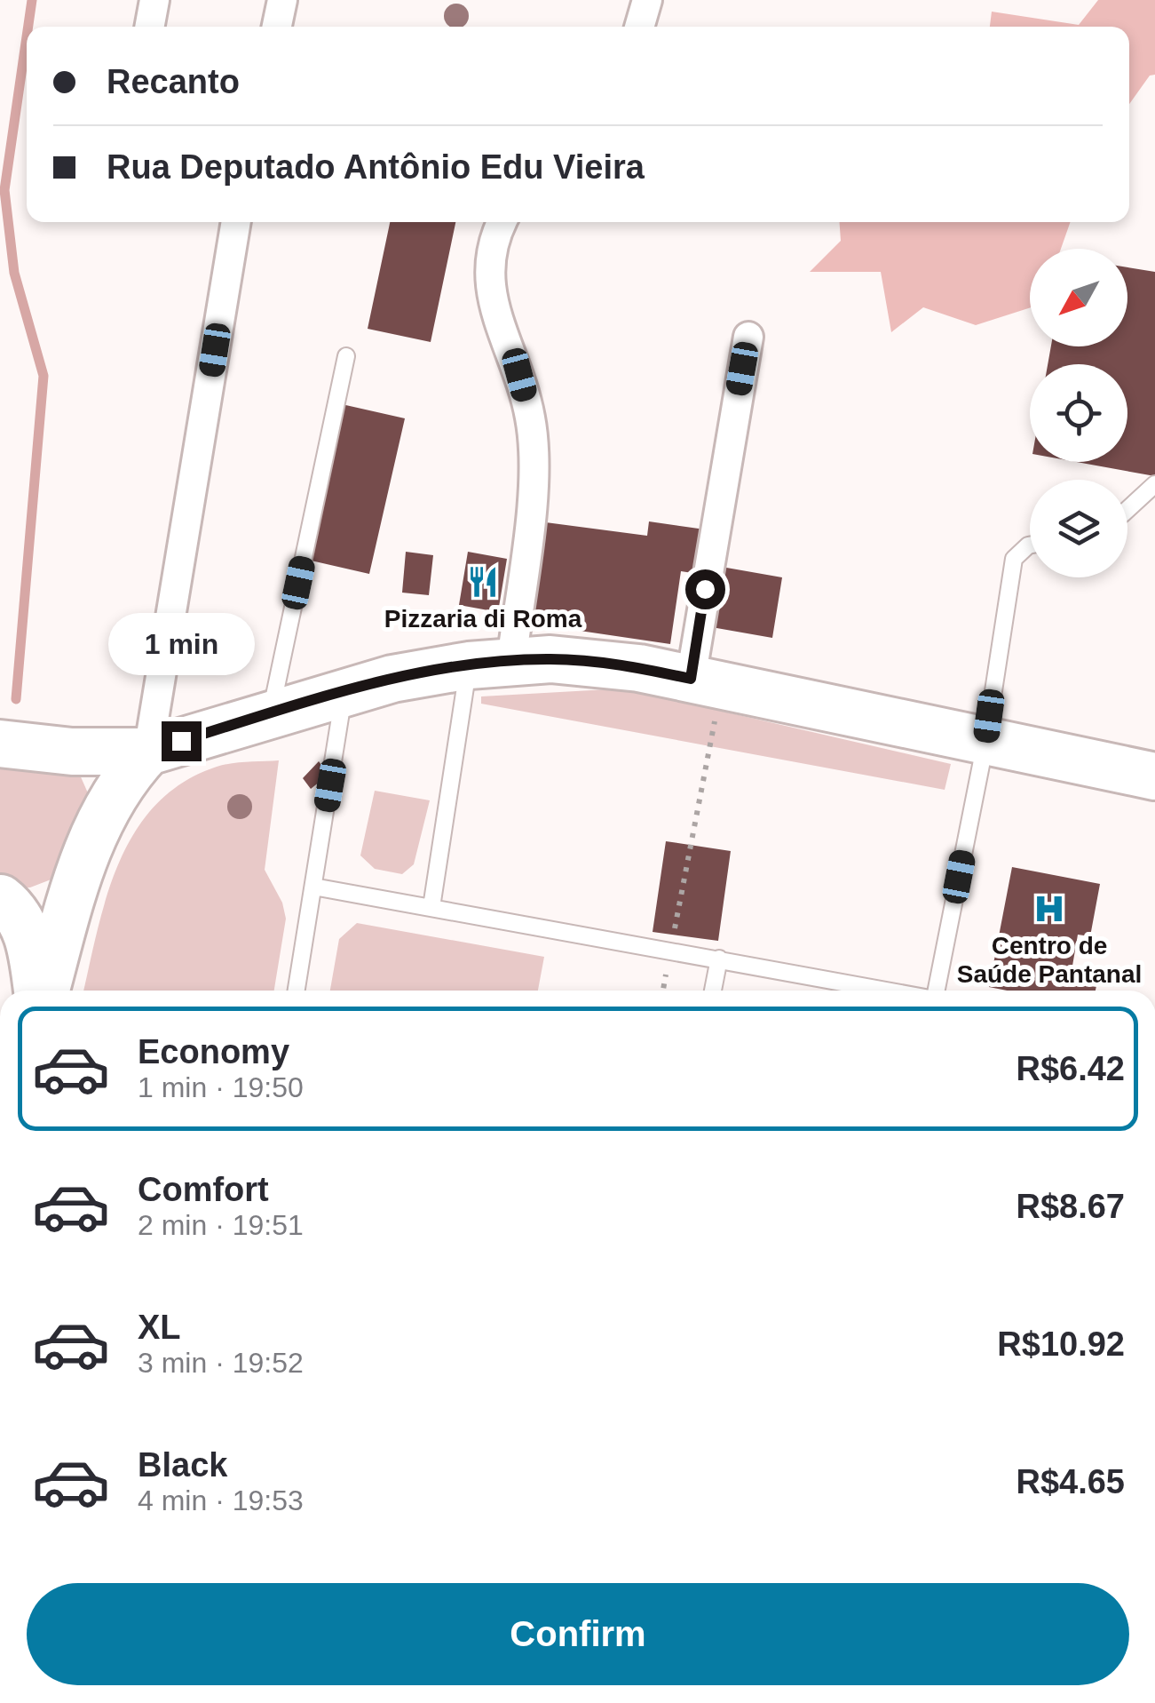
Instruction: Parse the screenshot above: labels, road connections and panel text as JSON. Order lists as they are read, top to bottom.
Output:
{
  "places": {
    "restaurant": ["Pizzaria di Roma"],
    "hospital": ["Centro de Saúde Pantanal"]
  },
  "north": "bottom left",
  "page": {
    "banner": ["Recanto", "Rua Deputado Antônio Edu Vieira"],
    "bubble": "1 min",
    "list": [
      {
        "name": "Economy",
        "note": "1 min · 19:50",
        "value": "R$6.42"
      },
      {
        "name": "Comfort",
        "note": "2 min · 19:51",
        "value": "R$8.67"
      },
      {
        "name": "XL",
        "note": "3 min · 19:52",
        "value": "R$10.92"
      },
      {
        "name": "Black",
        "note": "4 min · 19:53",
        "value": "R$4.65"
      }
    ],
    "buttons": "Confirm"
  }
}
